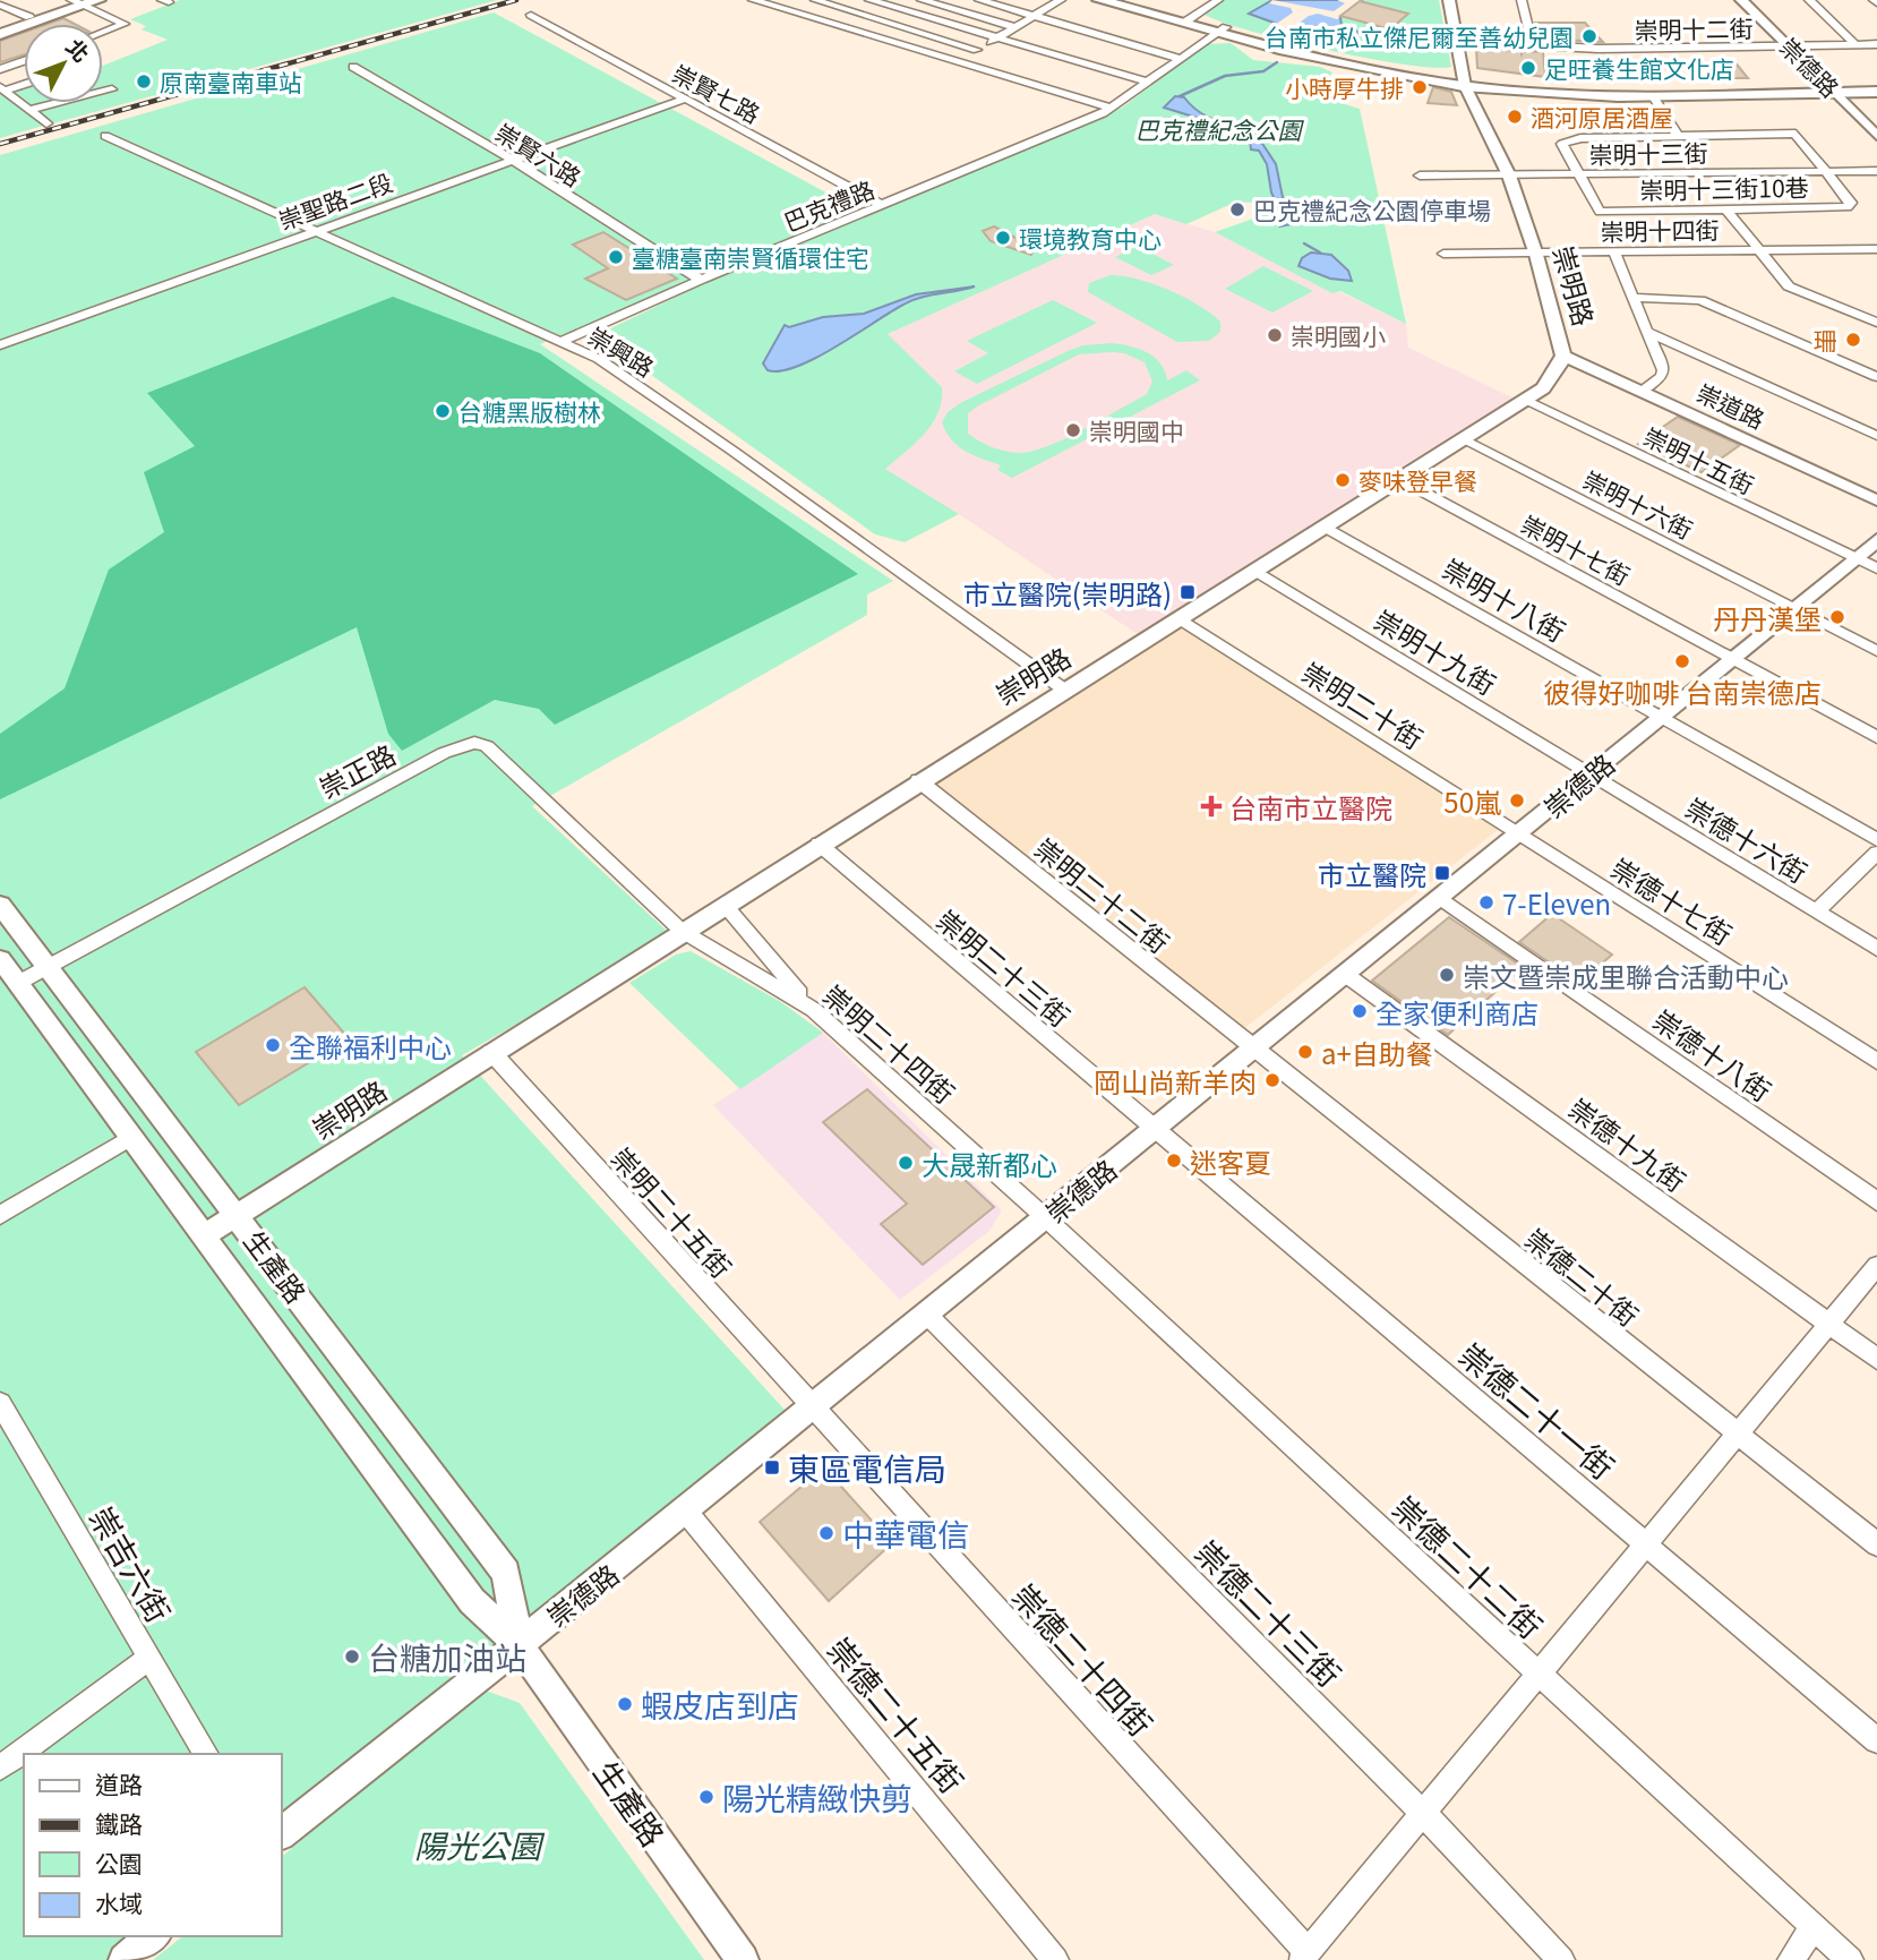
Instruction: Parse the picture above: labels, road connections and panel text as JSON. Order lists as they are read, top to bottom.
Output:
{
  "streets": {
    "street": [
      "崇明十二街",
      "崇德路",
      "崇賢七路",
      "崇明十三街",
      "崇賢六路",
      "崇明十三街10巷",
      "崇聖路二段",
      "巴克禮路",
      "崇明十四街",
      "崇明路",
      "崇興路",
      "崇道路",
      "崇明十五街",
      "崇明十六街",
      "崇明十七街",
      "崇明十八街",
      "崇明十九街",
      "崇明二十街",
      "崇正路",
      "崇德十六街",
      "崇明二十二街",
      "崇德十七街",
      "崇明二十三街",
      "崇明二十四街",
      "崇德十八街",
      "崇德十九街",
      "崇明二十五街",
      "生產路",
      "崇德二十街",
      "崇德二十一街",
      "崇吉六街",
      "崇德二十二街",
      "崇德二十三街",
      "崇德二十四街",
      "崇德二十五街"
    ]
  },
  "crossings": [
    ["崇明十二街", "崇德路"],
    ["崇明十二街", "崇明路"],
    ["崇德路", "崇明十五街"],
    ["崇德路", "崇明十六街"],
    ["崇德路", "崇明十七街"],
    ["崇德路", "崇明十八街"],
    ["崇德路", "崇明十九街"],
    ["崇德路", "崇明二十街"],
    ["崇德路", "崇德十六街"],
    ["崇德路", "崇明二十二街"],
    ["崇德路", "崇德十七街"],
    ["崇德路", "崇明二十三街"],
    ["崇德路", "崇明二十四街"],
    ["崇德路", "崇德十八街"],
    ["崇德路", "崇德十九街"],
    ["崇德路", "崇明二十五街"],
    ["崇德路", "生產路"],
    ["崇德路", "崇德二十街"],
    ["崇德路", "崇德二十一街"],
    ["崇德路", "崇德二十二街"],
    ["崇德路", "崇德二十三街"],
    ["崇德路", "崇德二十四街"],
    ["崇德路", "崇德二十五街"],
    ["崇賢七路", "崇聖路二段"],
    ["崇賢七路", "巴克禮路"],
    ["崇明十三街", "崇明十三街10巷"],
    ["崇明十三街", "崇明路"],
    ["崇賢六路", "崇聖路二段"],
    ["崇賢六路", "巴克禮路"],
    ["崇聖路二段", "崇興路"],
    ["巴克禮路", "崇興路"],
    ["崇明十四街", "崇明路"],
    ["崇明路", "崇興路"],
    ["崇明路", "崇道路"],
    ["崇明路", "崇明十五街"],
    ["崇明路", "崇明十六街"],
    ["崇明路", "崇明十七街"],
    ["崇明路", "崇明十八街"],
    ["崇明路", "崇明十九街"],
    ["崇明路", "崇明二十街"],
    ["崇明路", "崇正路"],
    ["崇明路", "崇明二十二街"],
    ["崇明路", "崇明二十三街"],
    ["崇明路", "崇明二十四街"],
    ["崇明路", "崇明二十五街"],
    ["崇明路", "生產路"],
    ["崇明十九街", "崇德十六街"],
    ["崇明二十街", "崇德十七街"],
    ["崇正路", "崇明二十四街"],
    ["崇正路", "生產路"],
    ["崇明二十二街", "崇德二十街"],
    ["崇明二十三街", "崇德二十一街"],
    ["崇明二十四街", "崇德二十二街"],
    ["崇明二十五街", "崇德二十四街"]
  ],
  "parks": ["巴克禮紀念公園", "陽光公園"],
  "places": {
    "other": [
      "台南市私立傑尼爾至善幼兒園",
      "足旺養生館文化店",
      "原南臺南車站",
      "小時厚牛排",
      "酒河原居酒屋",
      "巴克禮紀念公園停車場",
      "環境教育中心",
      "臺糖臺南崇賢循環住宅",
      "崇明國小",
      "珊",
      "台糖黑版樹林",
      "崇明國中",
      "麥味登早餐",
      "丹丹漢堡",
      "彼得好咖啡 台南崇德店",
      "50嵐",
      "7-Eleven",
      "崇文暨崇成里聯合活動中心",
      "全家便利商店",
      "全聯福利中心",
      "a+自助餐",
      "岡山尚新羊肉",
      "迷客夏",
      "大晟新都心",
      "中華電信",
      "台糖加油站",
      "蝦皮店到店",
      "陽光精緻快剪"
    ],
    "transit": ["市立醫院(崇明路)", "市立醫院", "東區電信局"],
    "health": ["台南市立醫院"]
  },
  "legend": [
    "道路",
    "鐵路",
    "公園",
    "水域"
  ],
  "north": "top right"
}
